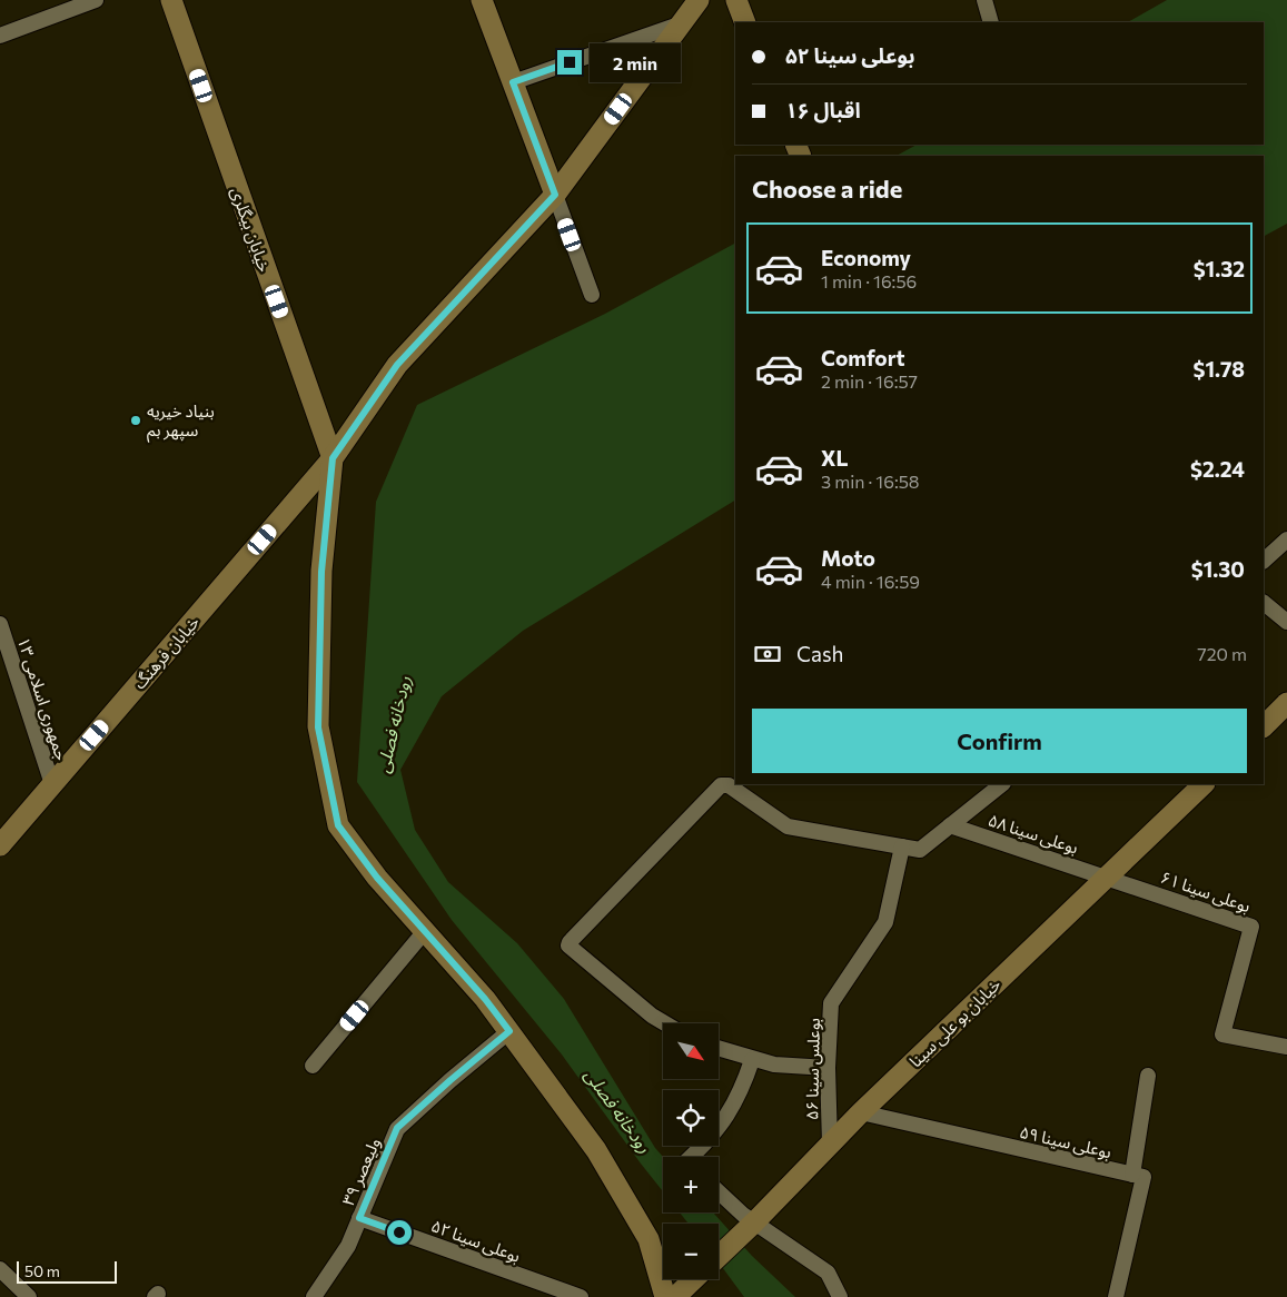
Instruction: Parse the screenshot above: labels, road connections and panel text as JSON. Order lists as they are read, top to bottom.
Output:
{
  "streets": {
    "street": [
      "خیابان بیگلری",
      "خیابان فرهنگ",
      "جمهوری اسلامی ۱۳",
      "بوعلی سینا ۵۸",
      "بوعلی سینا ۶۱",
      "خیابان بو علی سینا",
      "بوعلس سینا ۵۶",
      "بوعلی سینا ۵۹",
      "ولیعصر ۳۹",
      "بوعلی سینا ۵۲"
    ]
  },
  "crossings": [
    ["خیابان بیگلری", "خیابان فرهنگ"],
    ["خیابان فرهنگ", "جمهوری اسلامی ۱۳"],
    ["بوعلی سینا ۵۸", "بوعلی سینا ۶۱"],
    ["بوعلی سینا ۵۸", "خیابان بو علی سینا"],
    ["بوعلی سینا ۶۱", "خیابان بو علی سینا"],
    ["خیابان بو علی سینا", "بوعلس سینا ۵۶"],
    ["خیابان بو علی سینا", "بوعلی سینا ۵۹"],
    ["ولیعصر ۳۹", "بوعلی سینا ۵۲"]
  ],
  "water": ["رودخانه فصلی"],
  "places": ["بنیاد خیریه سپهر بم"],
  "scale_bar": "50 m",
  "north": "bottom right",
  "page": {
    "banner": ["بوعلی سینا ۵۲", "اقبال ۱۶"],
    "bubble": "2 min",
    "heading": "Choose a ride",
    "list": [
      {
        "name": "Economy",
        "note": "1 min · 16:56",
        "value": "$1.32"
      },
      {
        "name": "Comfort",
        "note": "2 min · 16:57",
        "value": "$1.78"
      },
      {
        "name": "XL",
        "note": "3 min · 16:58",
        "value": "$2.24"
      },
      {
        "name": "Moto",
        "note": "4 min · 16:59",
        "value": "$1.30"
      }
    ],
    "pay": ["Cash", "720 m"],
    "buttons": "Confirm",
    "map_buttons": ["+", "−"],
    "scale": "50 m"
  }
}
